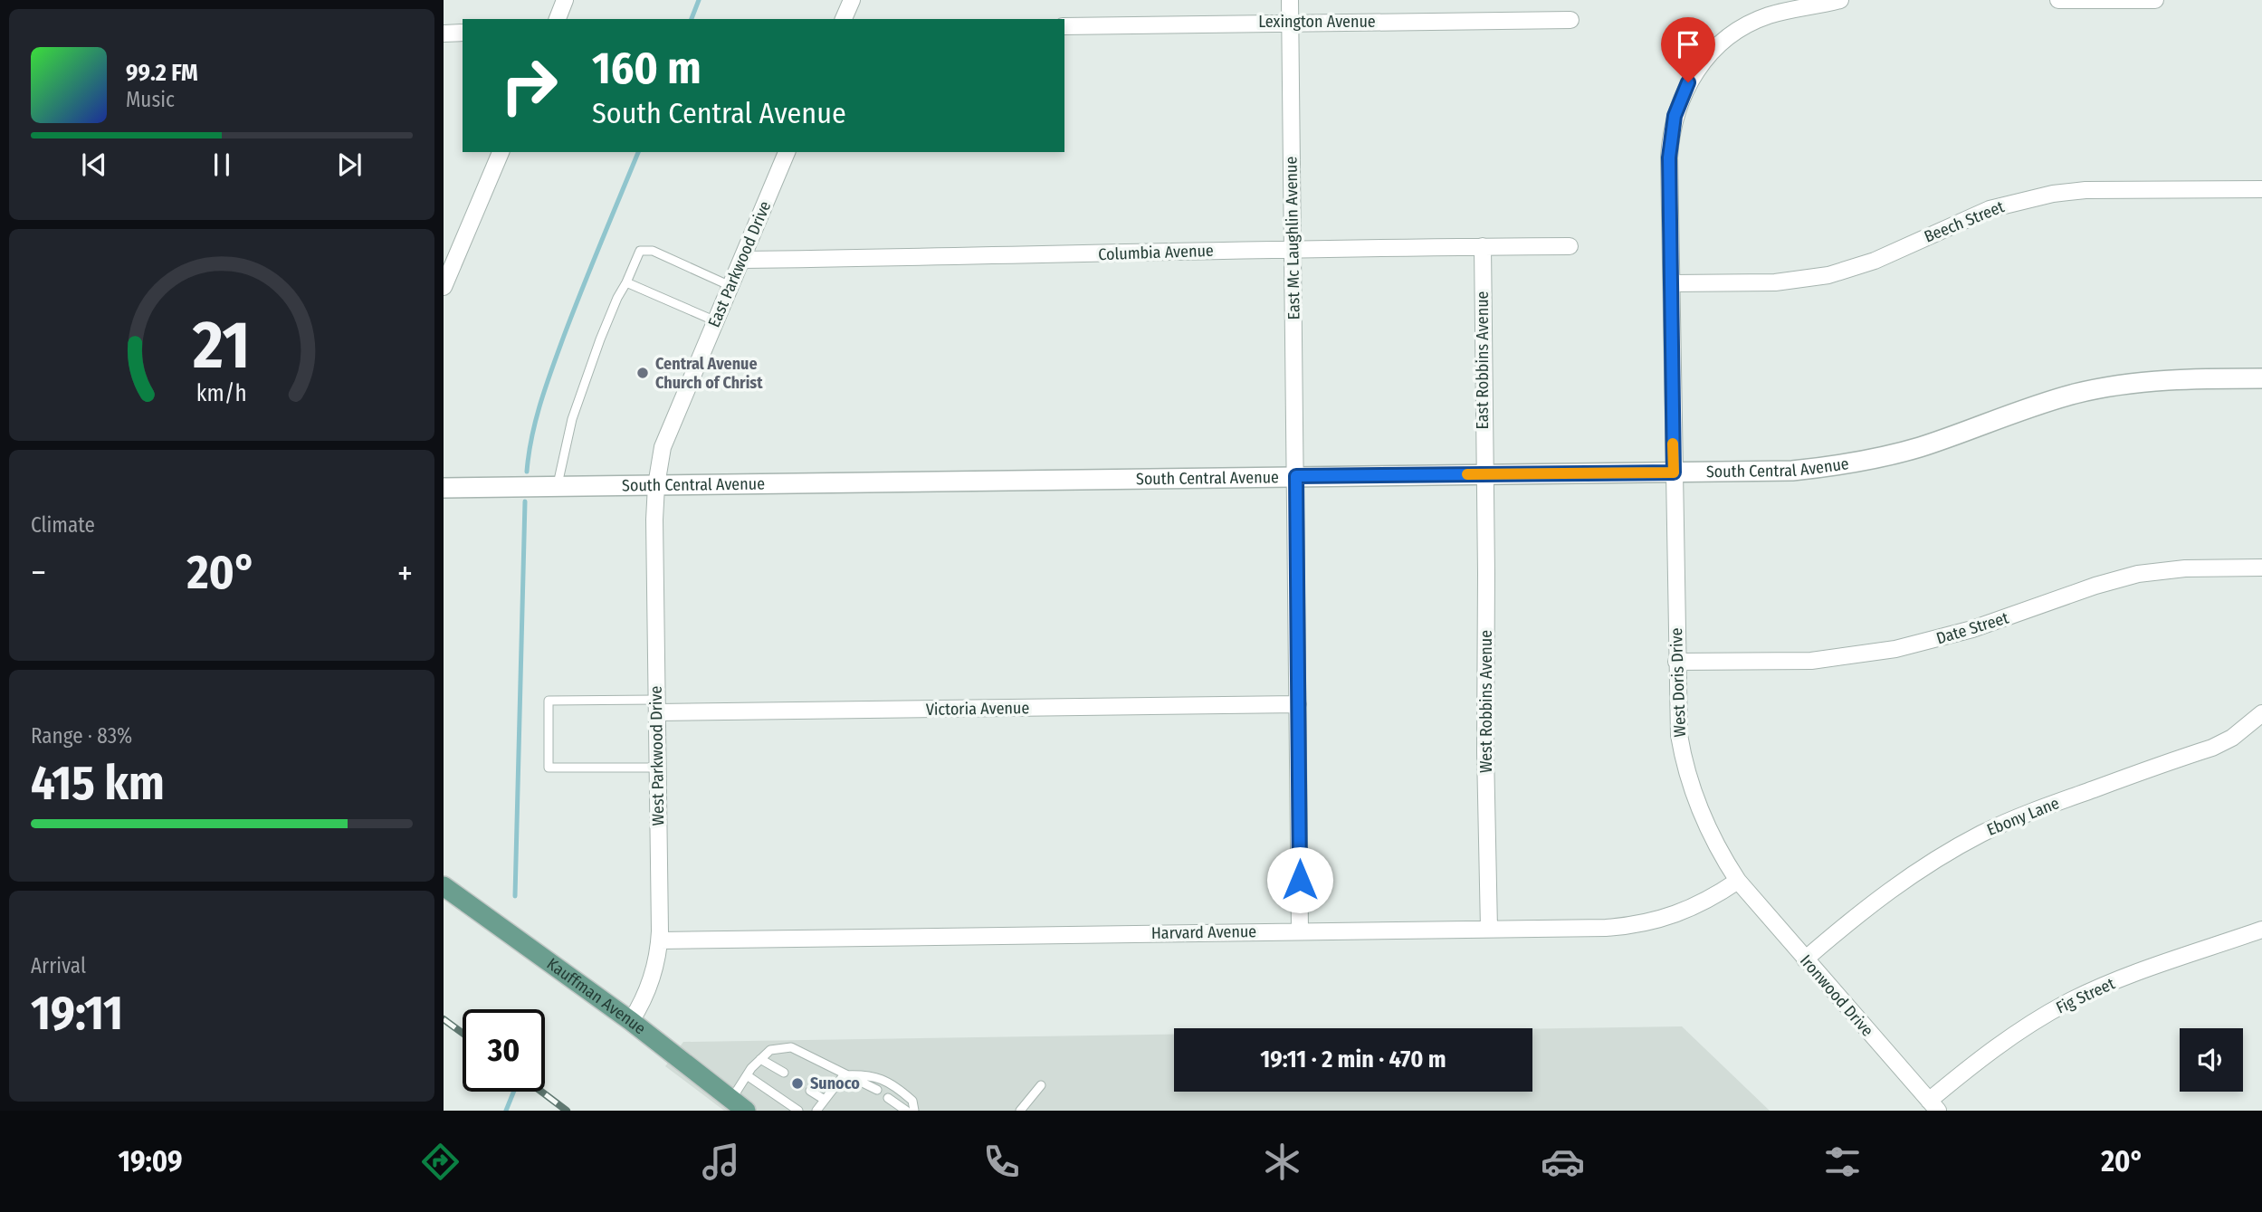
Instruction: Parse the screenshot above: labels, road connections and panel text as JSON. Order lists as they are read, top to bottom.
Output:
{
  "streets": {
    "main road": ["Kauffman Avenue"],
    "street": [
      "Lexington Avenue",
      "Beech Street",
      "East Mc Laughlin Avenue",
      "Columbia Avenue",
      "East Parkwood Drive",
      "East Robbins Avenue",
      "South Central Avenue",
      "Date Street",
      "West Doris Drive",
      "West Robbins Avenue",
      "Victoria Avenue",
      "West Parkwood Drive",
      "Ebony Lane",
      "Harvard Avenue",
      "Ironwood Drive",
      "Fig Street"
    ]
  },
  "crossings": [
    ["Lexington Avenue", "East Mc Laughlin Avenue"],
    ["Beech Street", "West Doris Drive"],
    ["East Mc Laughlin Avenue", "Columbia Avenue"],
    ["East Mc Laughlin Avenue", "South Central Avenue"],
    ["East Mc Laughlin Avenue", "Victoria Avenue"],
    ["East Mc Laughlin Avenue", "Harvard Avenue"],
    ["Columbia Avenue", "East Parkwood Drive"],
    ["Columbia Avenue", "East Robbins Avenue"],
    ["East Parkwood Drive", "South Central Avenue"],
    ["East Parkwood Drive", "West Parkwood Drive"],
    ["East Robbins Avenue", "South Central Avenue"],
    ["East Robbins Avenue", "West Robbins Avenue"],
    ["South Central Avenue", "West Doris Drive"],
    ["South Central Avenue", "West Robbins Avenue"],
    ["South Central Avenue", "West Parkwood Drive"],
    ["Date Street", "West Doris Drive"],
    ["West Doris Drive", "Harvard Avenue"],
    ["West Doris Drive", "Ironwood Drive"],
    ["West Robbins Avenue", "Harvard Avenue"],
    ["Victoria Avenue", "West Parkwood Drive"],
    ["West Parkwood Drive", "Harvard Avenue"],
    ["West Parkwood Drive", "Kauffman Avenue"],
    ["Ebony Lane", "Ironwood Drive"],
    ["Harvard Avenue", "Ironwood Drive"],
    ["Ironwood Drive", "Fig Street"]
  ],
  "places": ["Central Avenue Church of Christ", "Sunoco"],
  "page": {
    "turn": ["160 m", "South Central Avenue"],
    "song": ["99.2 FM", "Music"],
    "tile": [
      "Climate",
      ["Range · 83%", "415 km"],
      ["Arrival", "19:11"]
    ],
    "heat": ["−", "20°", "+"],
    "limit": "30",
    "trip": "19:11 · 2 min · 470 m",
    "tabs": ["19:09", "20°"],
    "gauge": ["21", "km/h"]
  }
}
